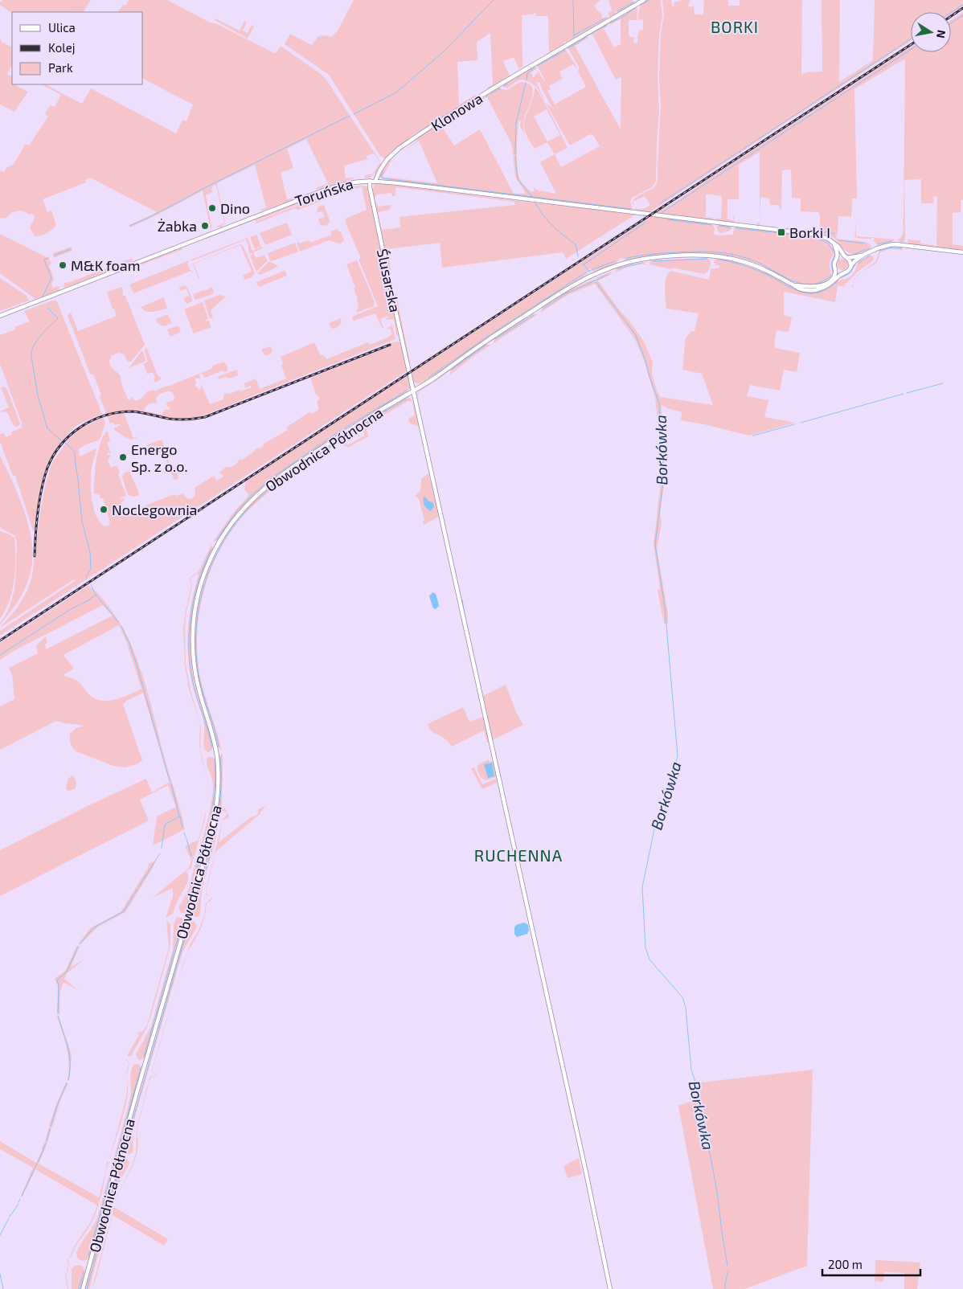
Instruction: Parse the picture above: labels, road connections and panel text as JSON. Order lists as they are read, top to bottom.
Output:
{
  "streets": {
    "street": [
      "Klonowa",
      "Toruńska",
      "Ślusarska",
      "Obwodnica Północna"
    ]
  },
  "crossings": [
    ["Klonowa", "Toruńska"],
    ["Toruńska", "Ślusarska"],
    ["Ślusarska", "Obwodnica Północna"]
  ],
  "districts": ["BORKI", "RUCHENNA"],
  "water": ["Borkówka"],
  "places": {
    "other": [
      "Dino",
      "Żabka",
      "M&K foam",
      "Energo Sp. z o.o.",
      "Noclegownia"
    ],
    "transit": ["Borki I"]
  },
  "legend": ["Ulica", "Kolej", "Park"],
  "scale_bar": "200 m",
  "north": "right"
}
